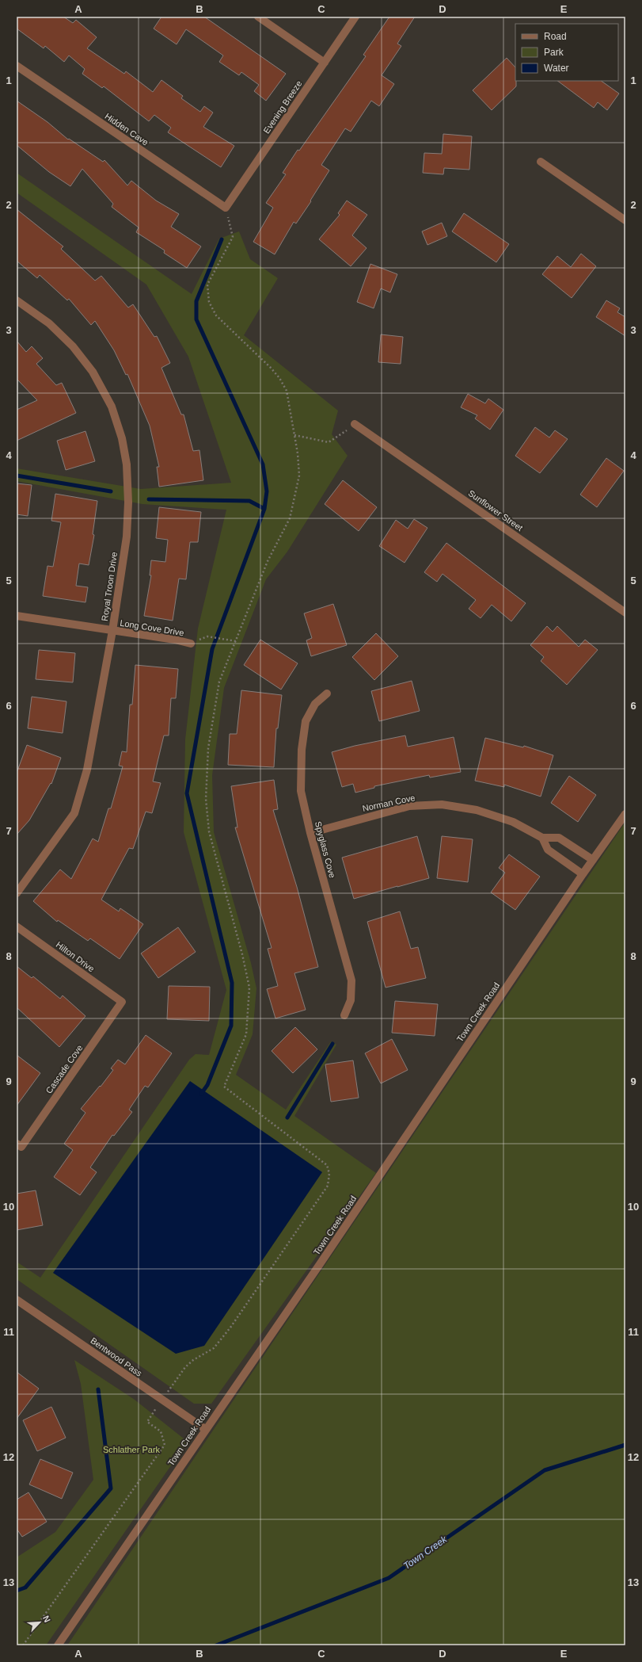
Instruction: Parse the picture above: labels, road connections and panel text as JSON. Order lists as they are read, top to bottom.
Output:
{
  "streets": {
    "street": [
      "Evening Breeze",
      "Hidden Cave",
      "Sunflower Street",
      "Royal Troon Drive",
      "Long Cove Drive",
      "Norman Cove",
      "Spyglass Cove",
      "Hilton Drive",
      "Town Creek Road",
      "Cascade Cove",
      "Bentwood Pass"
    ]
  },
  "crossings": [
    ["Evening Breeze", "Hidden Cave"],
    ["Royal Troon Drive", "Long Cove Drive"],
    ["Norman Cove", "Spyglass Cove"],
    ["Norman Cove", "Town Creek Road"],
    ["Hilton Drive", "Cascade Cove"],
    ["Town Creek Road", "Bentwood Pass"]
  ],
  "water": ["Town Creek"],
  "parks": ["Schlather Park"],
  "legend": ["Road", "Park", "Water"],
  "north": "top right",
  "grid": {
    "columns": [
      "A",
      "B",
      "C",
      "D",
      "E"
    ],
    "rows": [
      "1",
      "2",
      "3",
      "4",
      "5",
      "6",
      "7",
      "8",
      "9",
      "10",
      "11",
      "12",
      "13"
    ]
  }
}
